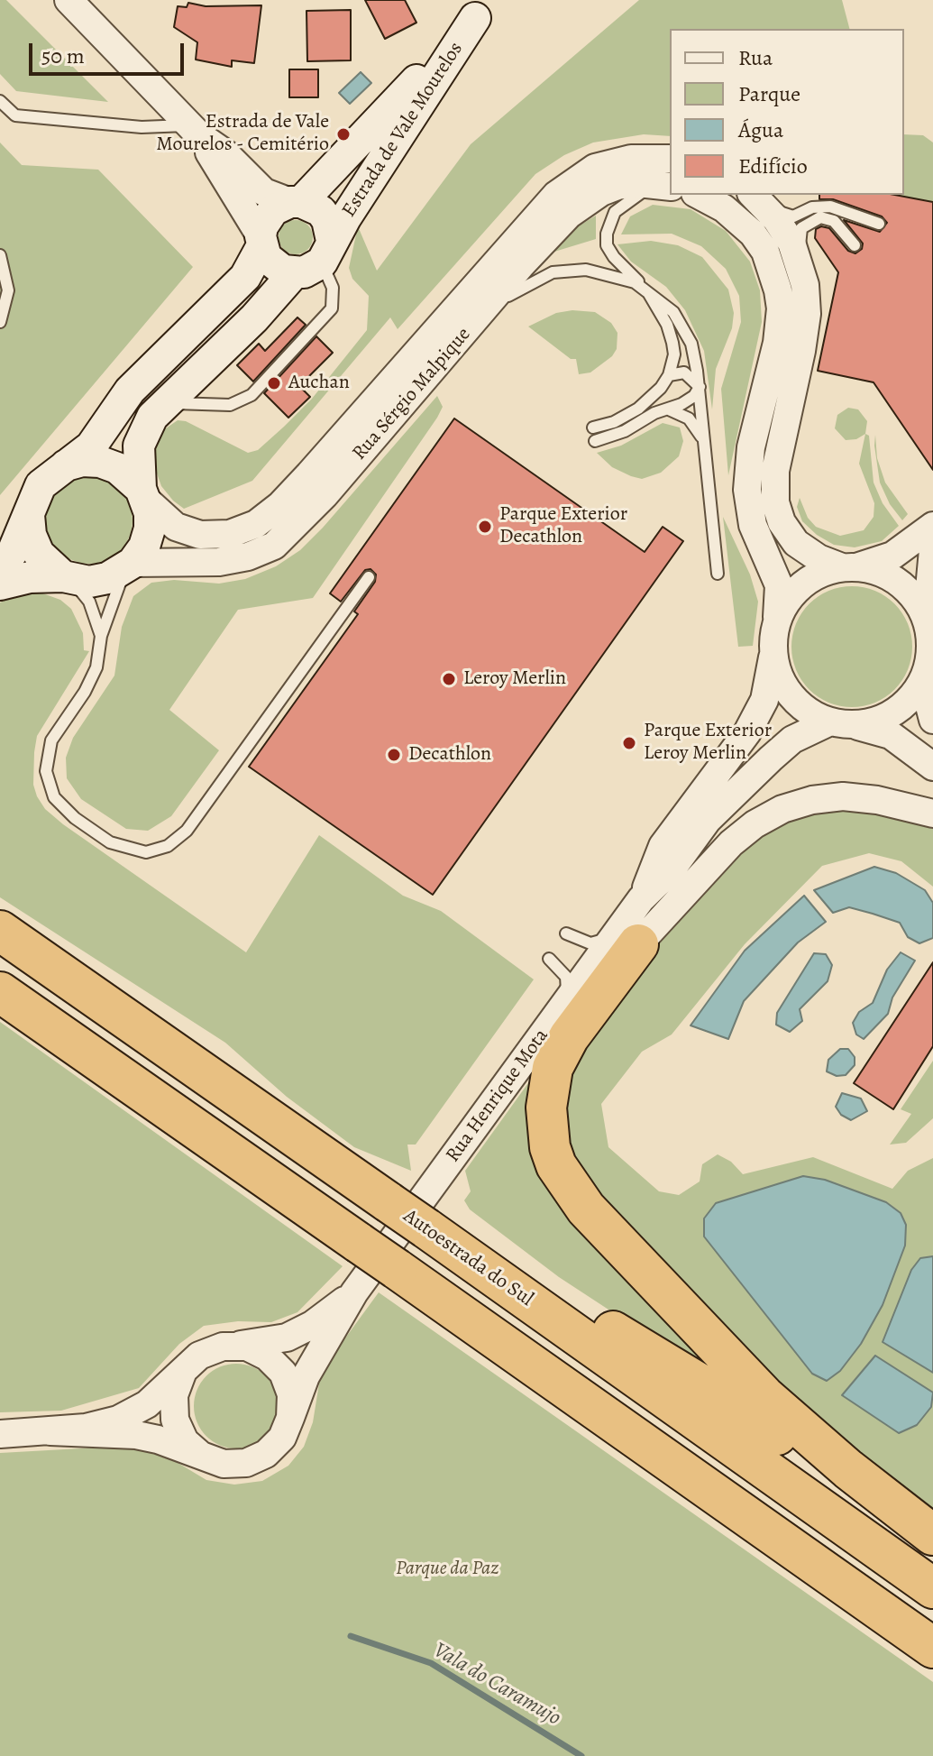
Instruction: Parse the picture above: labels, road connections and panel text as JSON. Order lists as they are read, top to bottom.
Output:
{
  "streets": {
    "highway": ["Autoestrada do Sul"],
    "main road": ["Estrada de Vale Mourelos"],
    "street": ["Rua Sérgio Malpique", "Rua Henrique Mota"]
  },
  "crossings": [
    ["Estrada de Vale Mourelos", "Rua Sérgio Malpique"]
  ],
  "water": ["Vala do Caramujo"],
  "parks": ["Parque da Paz"],
  "places": [
    "Estrada de Vale Mourelos - Cemitério",
    "Auchan",
    "Parque Exterior Decathlon",
    "Leroy Merlin",
    "Parque Exterior Leroy Merlin",
    "Decathlon"
  ],
  "legend": [
    "Rua",
    "Parque",
    "Água",
    "Edifício"
  ],
  "scale_bar": "50 m"
}
